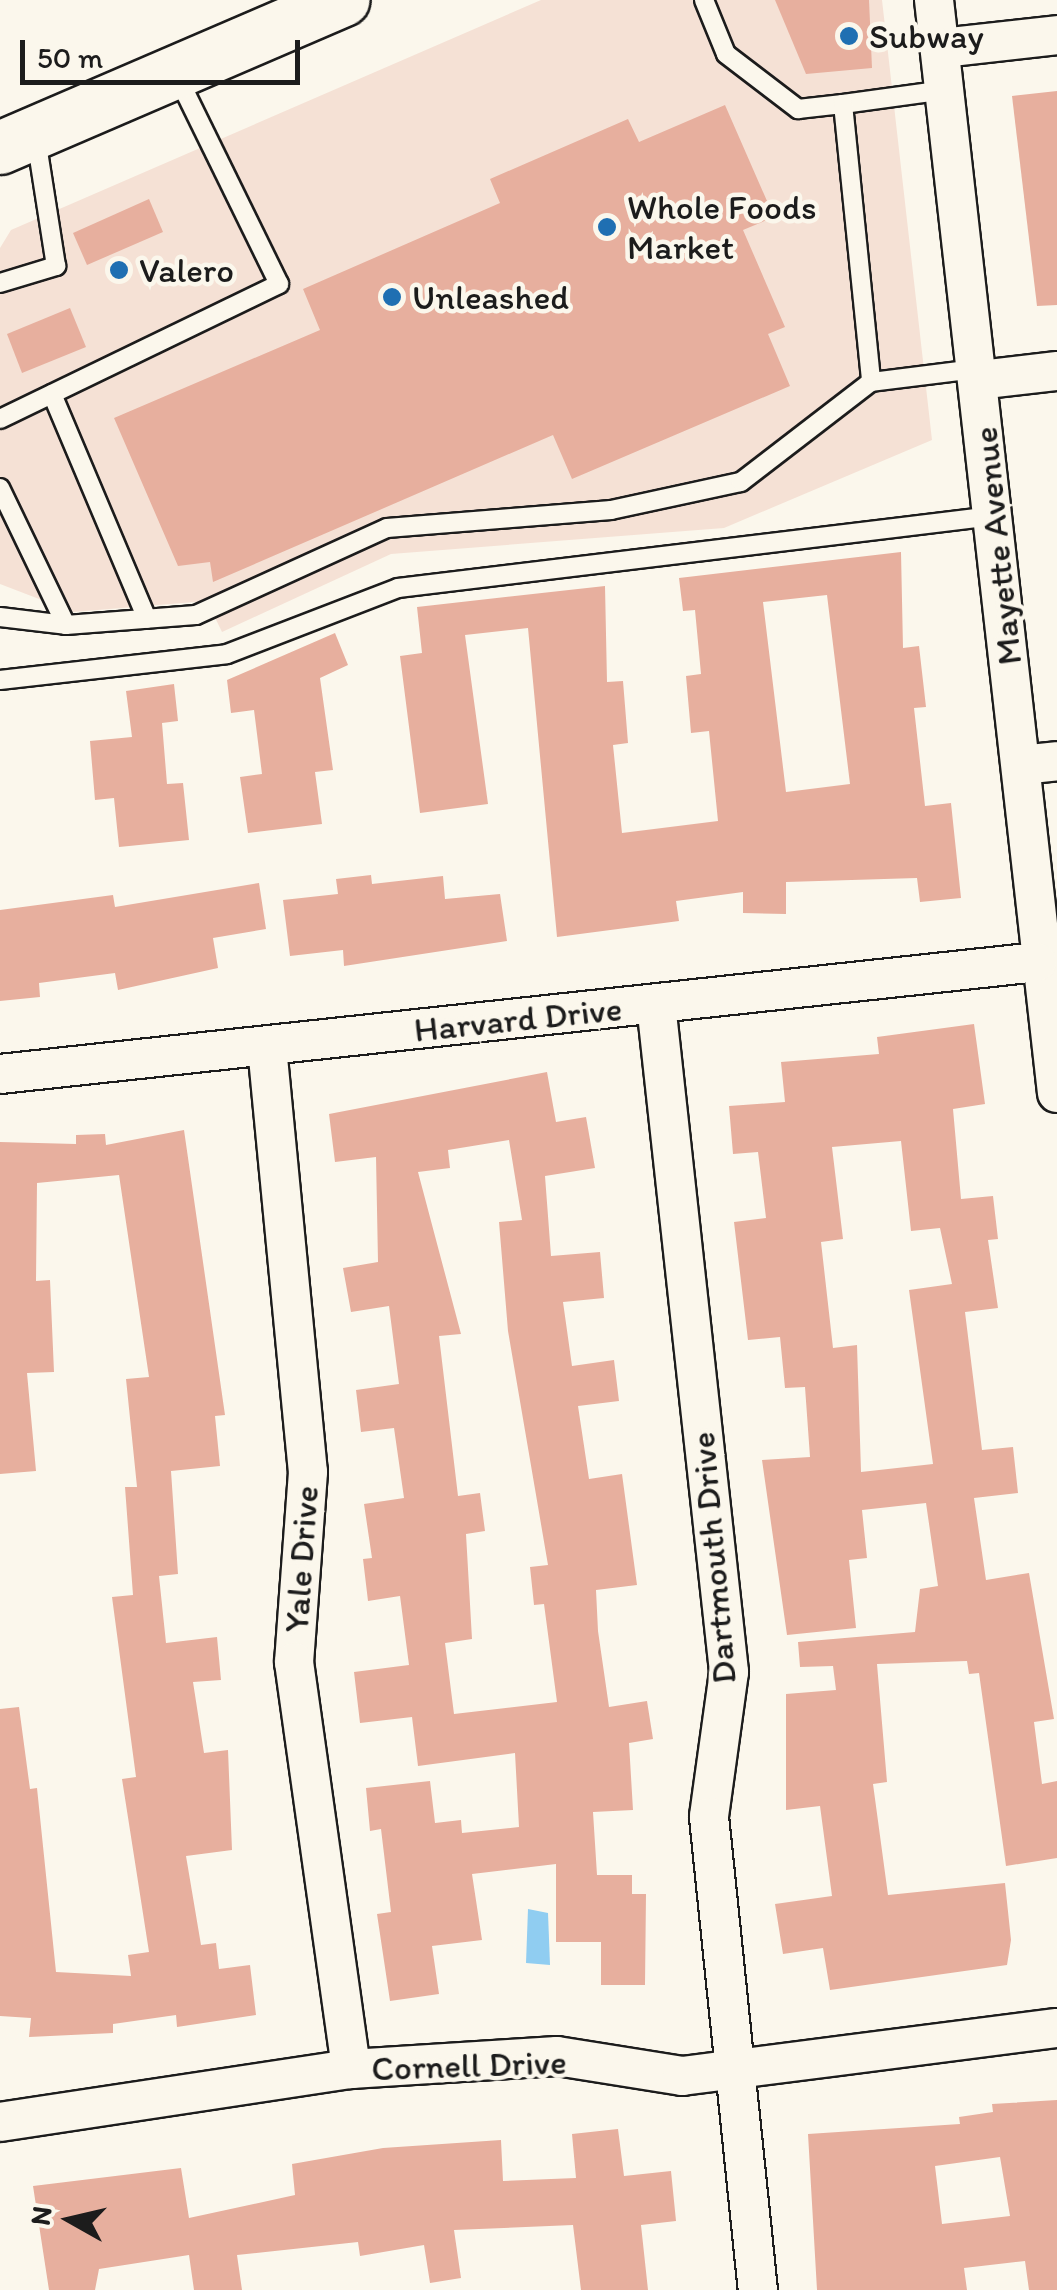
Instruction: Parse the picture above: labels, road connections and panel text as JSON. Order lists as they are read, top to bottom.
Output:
{
  "streets": {
    "street": [
      "Mayette Avenue",
      "Harvard Drive",
      "Dartmouth Drive",
      "Yale Drive",
      "Cornell Drive"
    ]
  },
  "crossings": [
    ["Mayette Avenue", "Harvard Drive"],
    ["Harvard Drive", "Dartmouth Drive"],
    ["Harvard Drive", "Yale Drive"],
    ["Dartmouth Drive", "Cornell Drive"],
    ["Yale Drive", "Cornell Drive"]
  ],
  "places": [
    "Subway",
    "Whole Foods Market",
    "Valero",
    "Unleashed"
  ],
  "scale_bar": "50 m",
  "north": "left"
}
